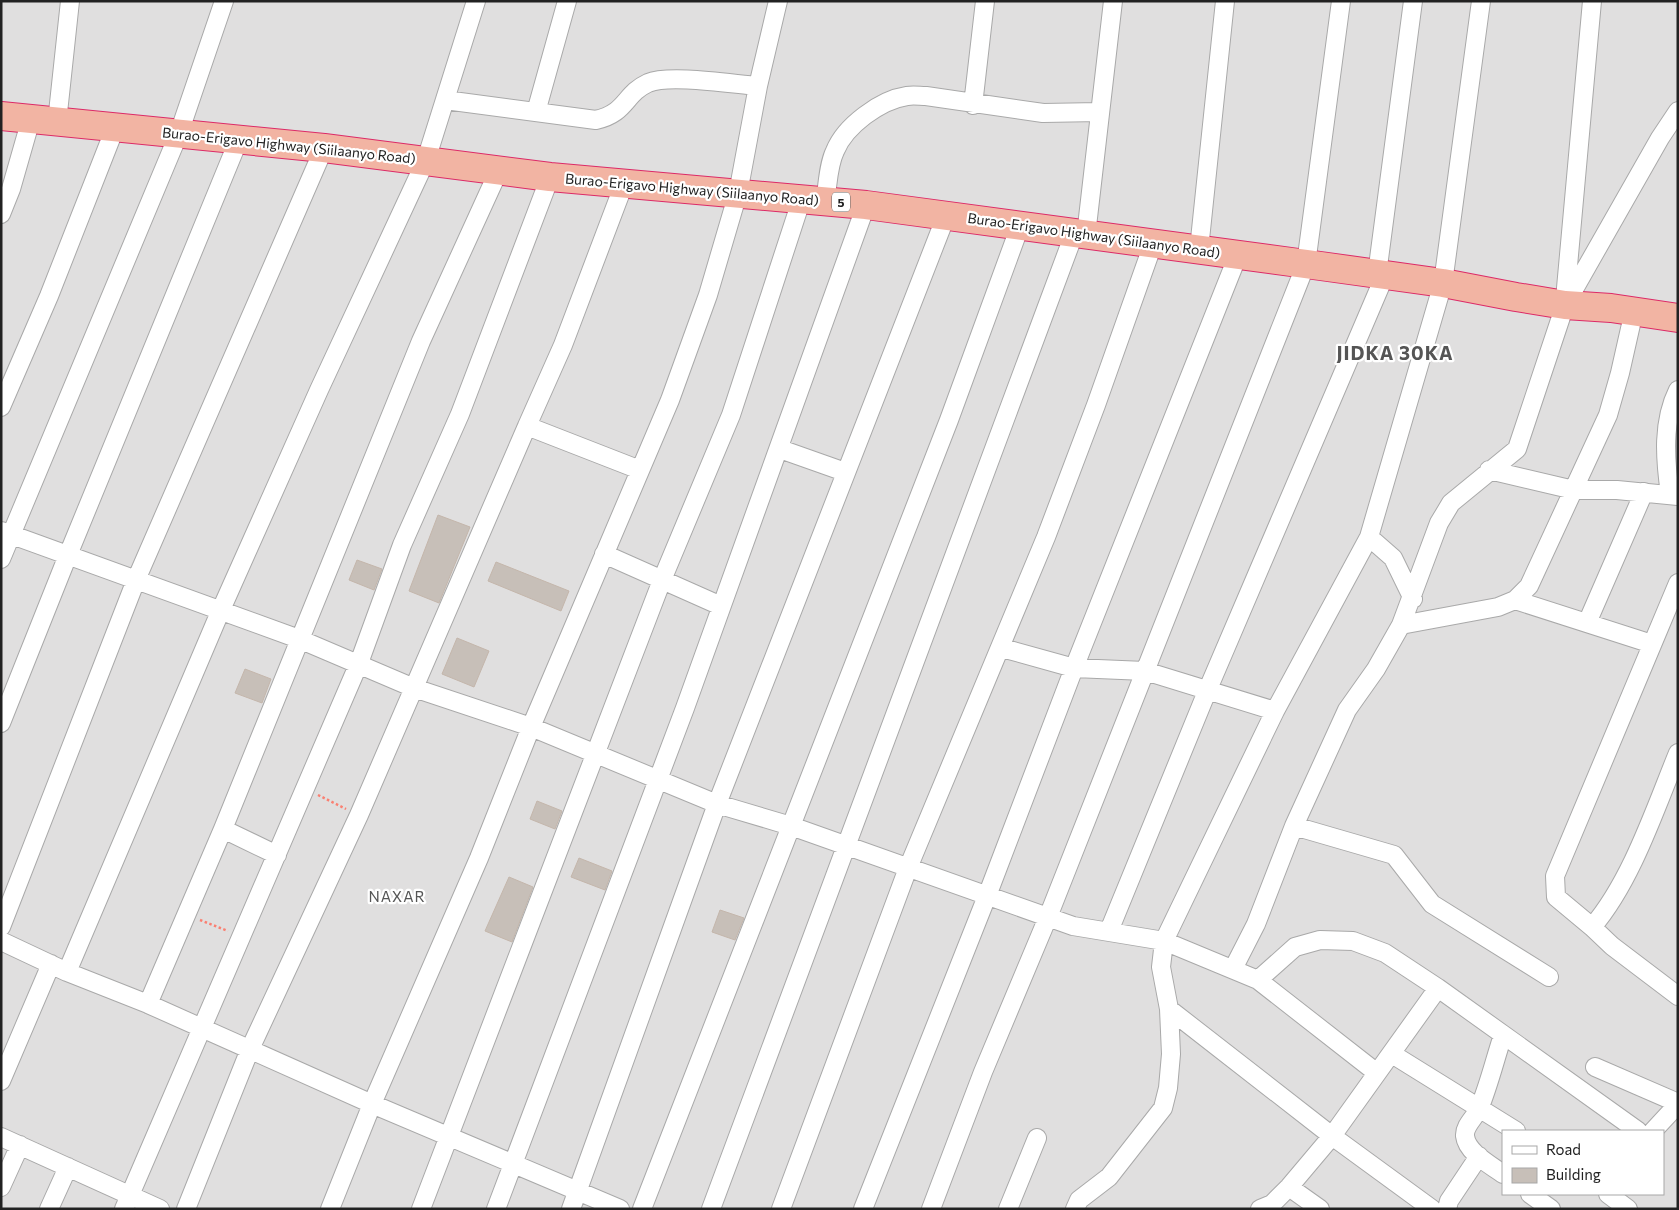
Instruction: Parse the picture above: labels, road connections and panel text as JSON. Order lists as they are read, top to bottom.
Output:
{
  "streets": {
    "highway": ["Burao-Erigavo Highway (Siilaanyo Road)", "5"]
  },
  "districts": ["JIDKA 30KA", "NAXAR"],
  "legend": ["Road", "Building"]
}
